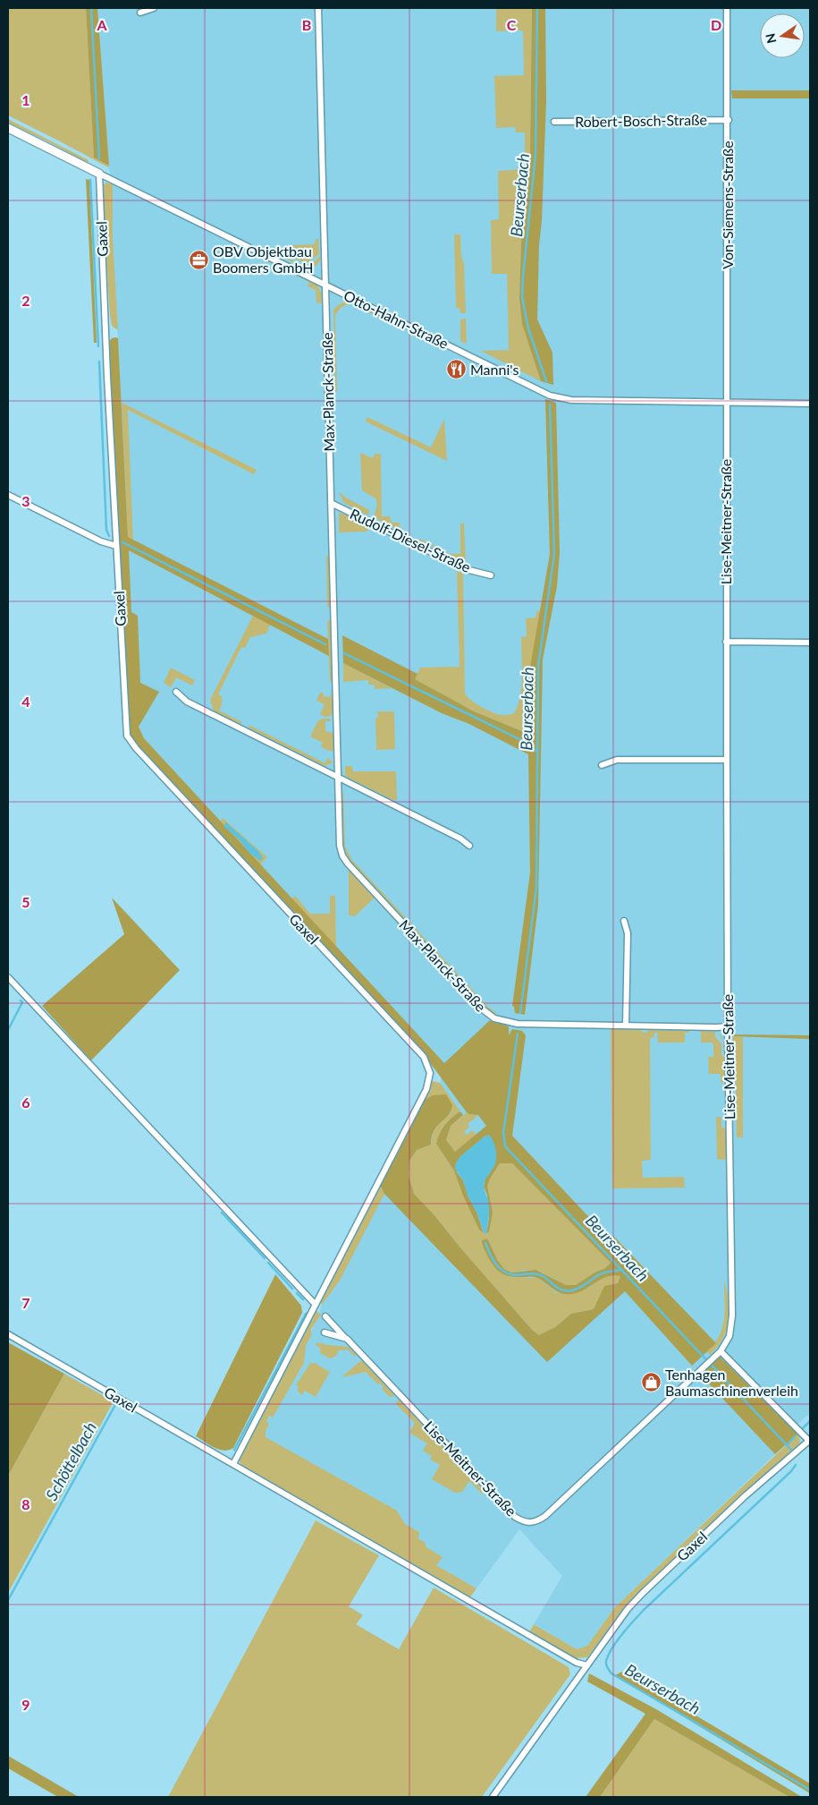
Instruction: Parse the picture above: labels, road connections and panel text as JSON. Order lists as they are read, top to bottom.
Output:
{
  "streets": {
    "street": [
      "Robert-Bosch-Straße",
      "Von-Siemens-Straße",
      "Gaxel",
      "Otto-Hahn-Straße",
      "Max-Planck-Straße",
      "Lise-Meitner-Straße",
      "Rudolf-Diesel-Straße"
    ]
  },
  "crossings": [
    ["Robert-Bosch-Straße", "Von-Siemens-Straße"],
    ["Von-Siemens-Straße", "Otto-Hahn-Straße"],
    ["Von-Siemens-Straße", "Lise-Meitner-Straße"],
    ["Gaxel", "Otto-Hahn-Straße"],
    ["Otto-Hahn-Straße", "Max-Planck-Straße"],
    ["Otto-Hahn-Straße", "Lise-Meitner-Straße"],
    ["Max-Planck-Straße", "Lise-Meitner-Straße"],
    ["Max-Planck-Straße", "Rudolf-Diesel-Straße"]
  ],
  "water": ["Beurserbach", "Schöttelbach"],
  "places": {
    "office": ["OBV Objektbau Boomers GmbH"],
    "restaurant": ["Manni's"],
    "shop": ["Tenhagen Baumaschinenverleih"]
  },
  "north": "left",
  "grid": {
    "columns": [
      "A",
      "B",
      "C",
      "D"
    ],
    "rows": [
      "1",
      "2",
      "3",
      "4",
      "5",
      "6",
      "7",
      "8",
      "9"
    ]
  }
}
